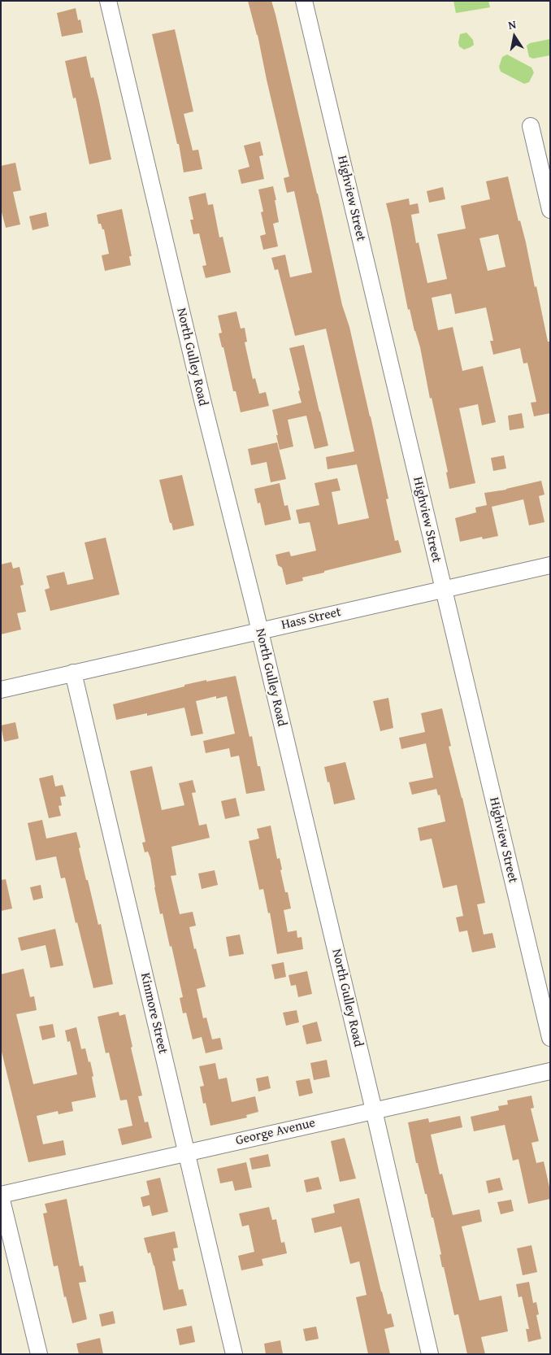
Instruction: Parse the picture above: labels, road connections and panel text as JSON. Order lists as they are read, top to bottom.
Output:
{
  "streets": {
    "street": [
      "Highview Street",
      "North Gulley Road",
      "Hass Street",
      "Kinmore Street",
      "George Avenue"
    ]
  },
  "crossings": [
    ["Highview Street", "Hass Street"],
    ["North Gulley Road", "Hass Street"],
    ["North Gulley Road", "George Avenue"],
    ["Hass Street", "Kinmore Street"],
    ["Kinmore Street", "George Avenue"]
  ],
  "north": "top"
}
